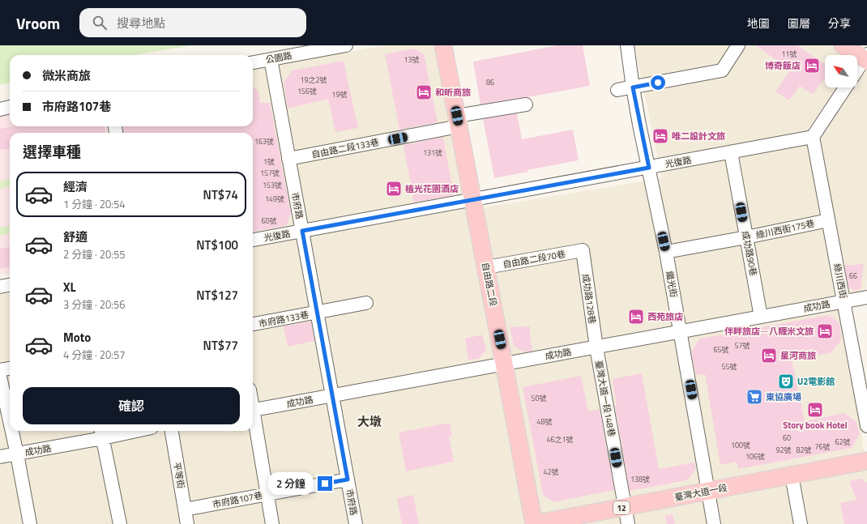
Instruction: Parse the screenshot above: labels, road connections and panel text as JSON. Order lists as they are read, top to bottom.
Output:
{
  "streets": {
    "main road": ["自由路二段", "臺灣大道一段", "12"],
    "street": [
      "公園路",
      "自由路二段133巷",
      "光復路",
      "市府路",
      "綠川西街175巷",
      "成功路90巷",
      "自由路二段70巷",
      "綠川西街",
      "繼光街",
      "成功路128巷",
      "成功路",
      "市府路133巷",
      "臺灣大道一段148巷",
      "平等街",
      "市府路107巷"
    ]
  },
  "crossings": [
    ["公園路", "市府路"],
    ["自由路二段133巷", "市府路"],
    ["自由路二段133巷", "自由路二段"],
    ["光復路", "市府路"],
    ["光復路", "成功路90巷"],
    ["光復路", "綠川西街"],
    ["光復路", "自由路二段"],
    ["光復路", "繼光街"],
    ["市府路", "成功路"],
    ["市府路", "市府路133巷"],
    ["市府路", "市府路107巷"],
    ["綠川西街175巷", "成功路90巷"],
    ["綠川西街175巷", "綠川西街"],
    ["綠川西街175巷", "繼光街"],
    ["成功路90巷", "成功路"],
    ["自由路二段70巷", "自由路二段"],
    ["自由路二段70巷", "成功路128巷"],
    ["綠川西街", "成功路"],
    ["自由路二段", "成功路"],
    ["自由路二段", "臺灣大道一段"],
    ["繼光街", "成功路"],
    ["繼光街", "臺灣大道一段"],
    ["成功路128巷", "成功路"],
    ["成功路128巷", "臺灣大道一段148巷"],
    ["成功路", "臺灣大道一段148巷"],
    ["臺灣大道一段148巷", "臺灣大道一段"],
    ["平等街", "市府路107巷"]
  ],
  "districts": ["大墩"],
  "places": {
    "hotel": [
      "博奇飯店",
      "和昕商旅",
      "唯二設計文旅",
      "植光花園酒店",
      "西苑旅店",
      "伴畔旅店―八糎米文旅",
      "星河商旅",
      "Story book Hotel"
    ],
    "theatre": ["U2電影館"],
    "supermarket": ["東協廣場"]
  },
  "house_numbers": [
    "11號",
    "13號",
    "19之2號",
    "86",
    "156號",
    "19號",
    "163號",
    "131號",
    "1號",
    "157號",
    "153號",
    "149號",
    "60號",
    "66",
    "57號",
    "65號",
    "55號",
    "50號",
    "48號",
    "60",
    "46之1號",
    "62號",
    "100號",
    "76號",
    "92號",
    "82號",
    "106號",
    "42號",
    "138號"
  ],
  "north": "top left",
  "page": {
    "header": "Vroom",
    "search": "搜尋地點",
    "nav": ["地圖", "圖層", "分享"],
    "banner": ["微米商旅", "市府路107巷"],
    "heading": "選擇車種",
    "list": [
      {
        "name": "經濟",
        "note": "1 分鐘 · 20:54",
        "value": "NT$74"
      },
      {
        "name": "舒適",
        "note": "2 分鐘 · 20:55",
        "value": "NT$100"
      },
      {
        "name": "XL",
        "note": "3 分鐘 · 20:56",
        "value": "NT$127"
      },
      {
        "name": "Moto",
        "note": "4 分鐘 · 20:57",
        "value": "NT$77"
      }
    ],
    "buttons": "確認",
    "bubble": "2 分鐘"
  }
}
